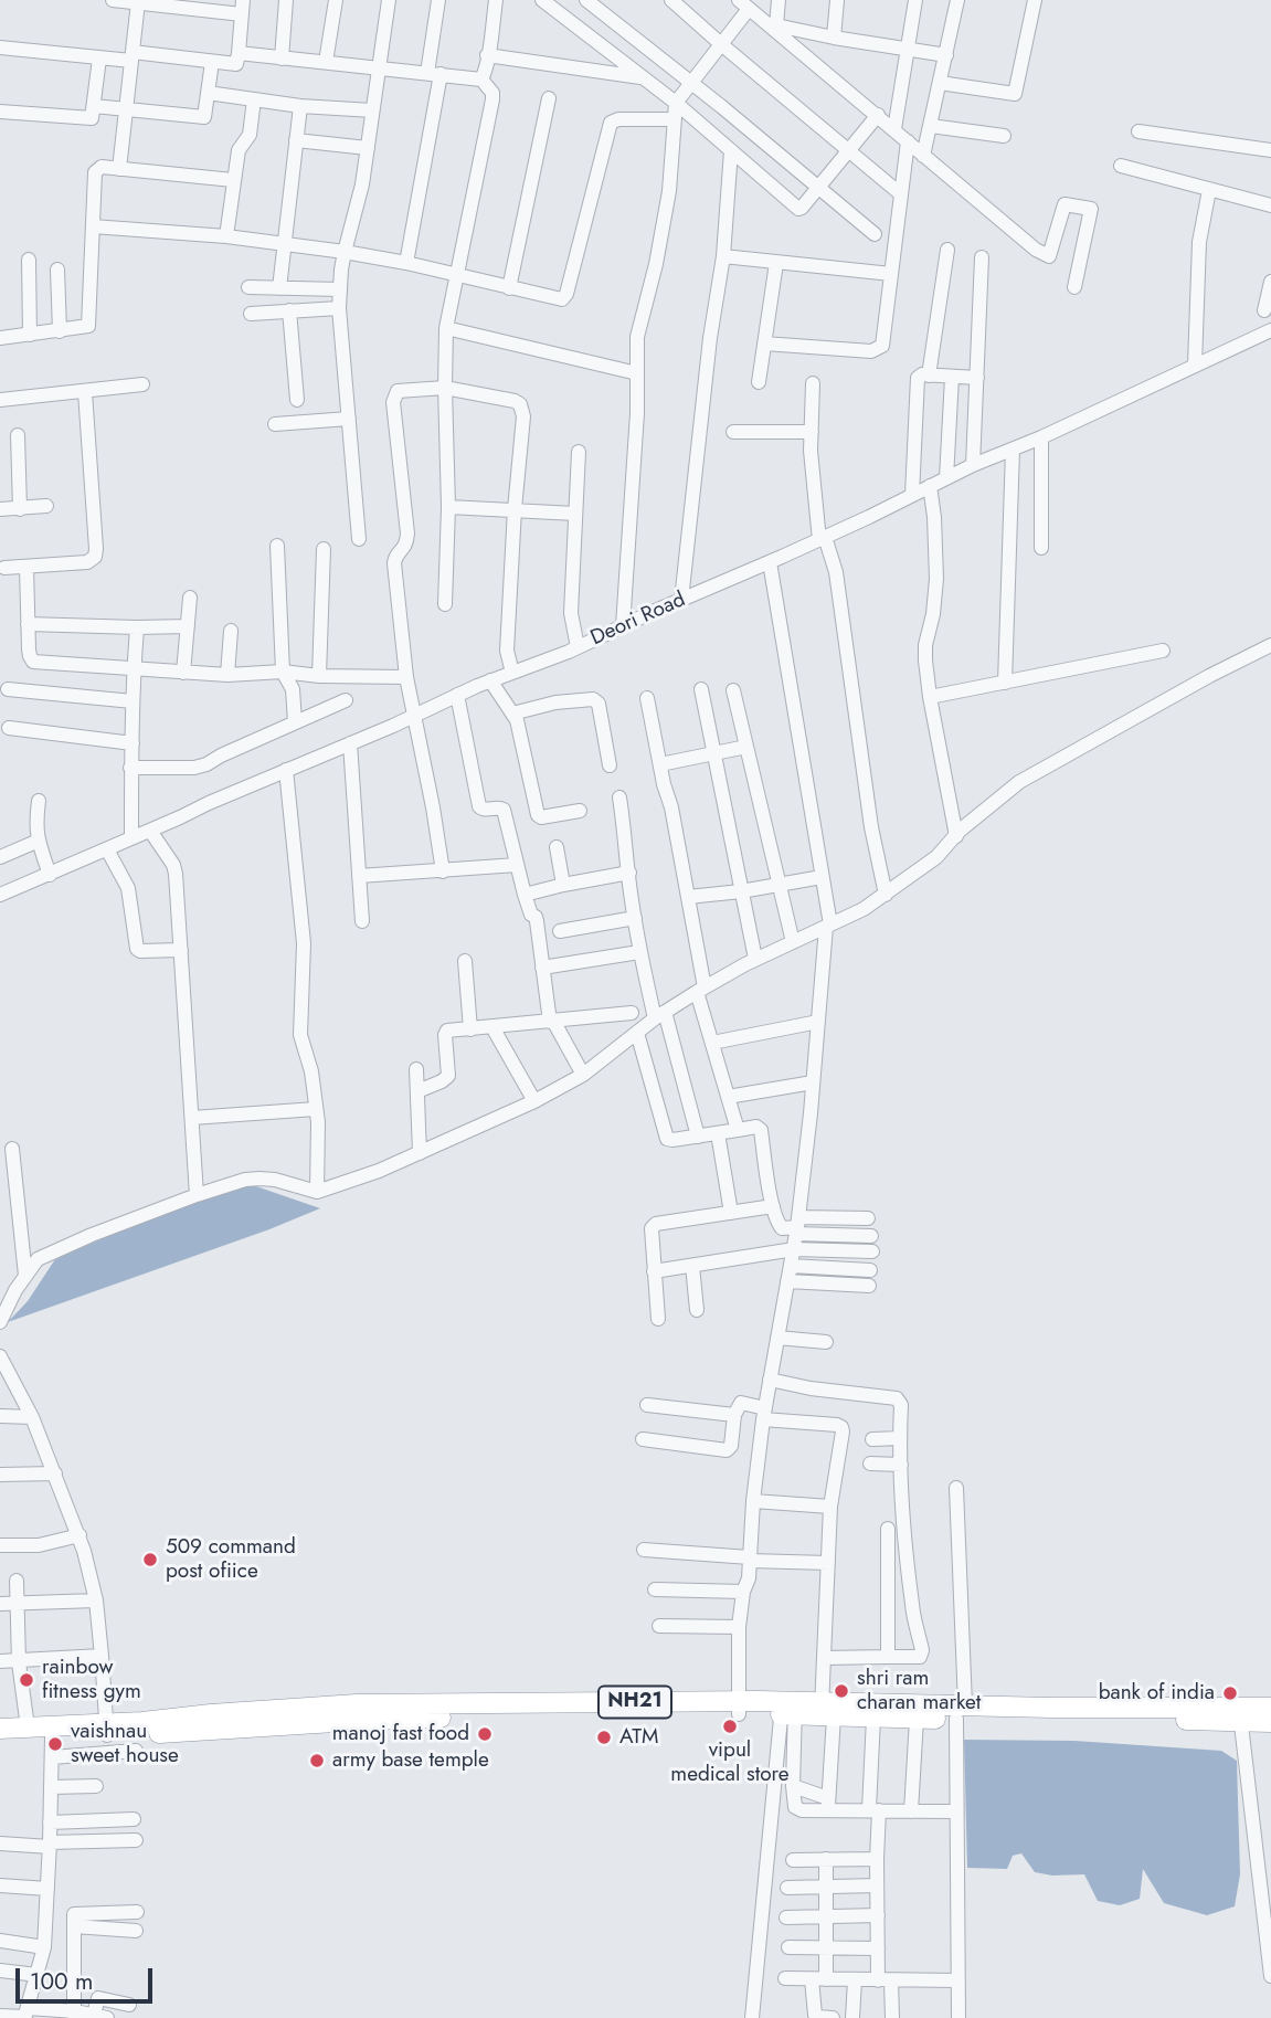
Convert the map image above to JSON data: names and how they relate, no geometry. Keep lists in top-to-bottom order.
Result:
{
  "streets": {
    "highway": ["NH21"],
    "street": ["Deori Road"]
  },
  "places": [
    "509 command post ofiice",
    "rainbow fitness gym",
    "shri ram charan market",
    "bank of india",
    "vipul medical store",
    "manoj fast food",
    "ATM",
    "vaishnau sweet house",
    "army base temple"
  ],
  "scale_bar": "100 m"
}
